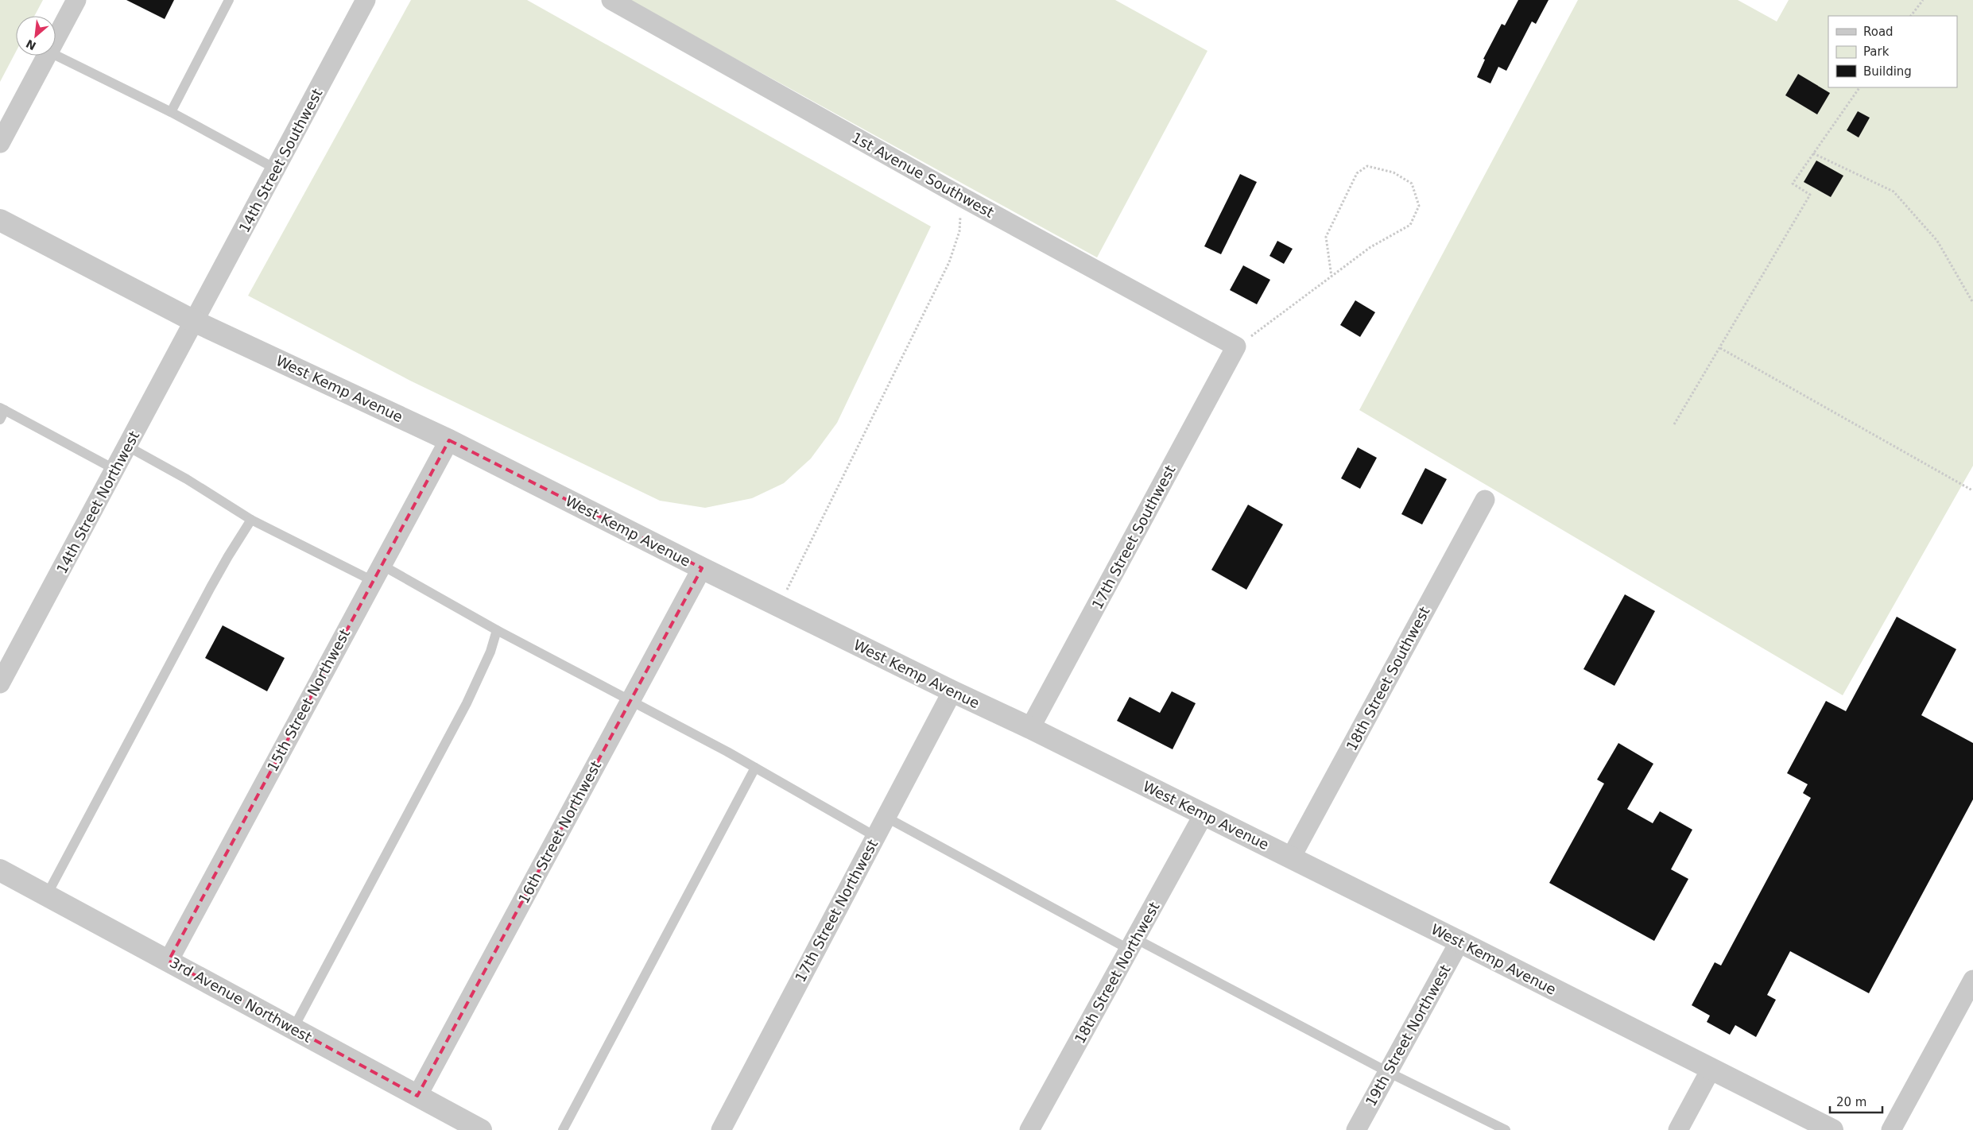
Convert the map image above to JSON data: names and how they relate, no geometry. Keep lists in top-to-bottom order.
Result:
{
  "streets": {
    "street": [
      "14th Street Southwest",
      "1st Avenue Southwest",
      "West Kemp Avenue",
      "14th Street Northwest",
      "17th Street Southwest",
      "18th Street Southwest",
      "15th Street Northwest",
      "16th Street Northwest",
      "17th Street Northwest",
      "18th Street Northwest",
      "3rd Avenue Northwest",
      "19th Street Northwest"
    ]
  },
  "crossings": [
    ["14th Street Southwest", "West Kemp Avenue"],
    ["14th Street Southwest", "14th Street Northwest"],
    ["1st Avenue Southwest", "17th Street Southwest"],
    ["West Kemp Avenue", "14th Street Northwest"],
    ["West Kemp Avenue", "17th Street Southwest"],
    ["West Kemp Avenue", "18th Street Southwest"],
    ["West Kemp Avenue", "15th Street Northwest"],
    ["West Kemp Avenue", "16th Street Northwest"],
    ["West Kemp Avenue", "17th Street Northwest"],
    ["West Kemp Avenue", "18th Street Northwest"],
    ["West Kemp Avenue", "19th Street Northwest"],
    ["15th Street Northwest", "3rd Avenue Northwest"],
    ["16th Street Northwest", "3rd Avenue Northwest"]
  ],
  "legend": ["Road", "Park", "Building"],
  "scale_bar": "20 m",
  "north": "bottom left"
}
